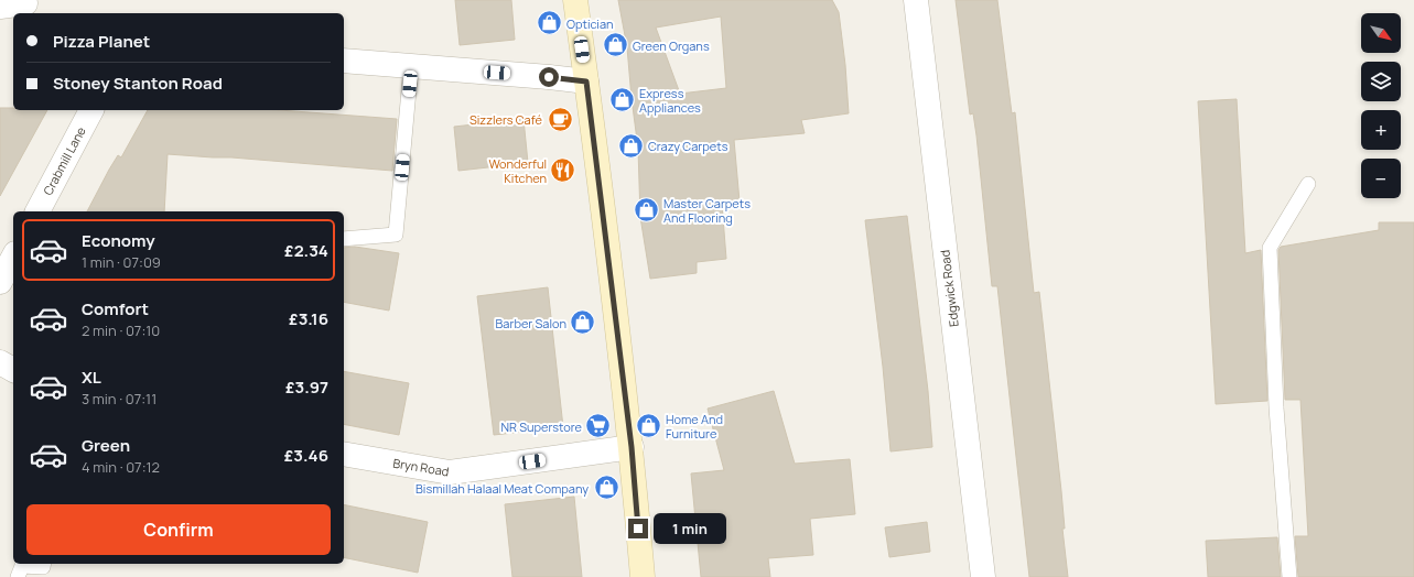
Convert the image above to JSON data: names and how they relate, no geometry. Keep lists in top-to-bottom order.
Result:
{
  "streets": {
    "street": ["Crabmill Lane", "Edgwick Road", "Bryn Road"]
  },
  "places": {
    "shop": [
      "Optician",
      "Green Organs",
      "Express Appliances",
      "Crazy Carpets",
      "Master Carpets And Flooring",
      "Barber Salon",
      "Home And Furniture",
      "Bismillah Halaal Meat Company"
    ],
    "cafe": ["Sizzlers Café"],
    "restaurant": ["Wonderful Kitchen"],
    "supermarket": ["NR Superstore"]
  },
  "north": "bottom right",
  "page": {
    "map_buttons": ["+", "−"],
    "banner": ["Pizza Planet", "Stoney Stanton Road"],
    "list": [
      {
        "name": "Economy",
        "note": "1 min · 07:09",
        "value": "£2.34"
      },
      {
        "name": "Comfort",
        "note": "2 min · 07:10",
        "value": "£3.16"
      },
      {
        "name": "XL",
        "note": "3 min · 07:11",
        "value": "£3.97"
      },
      {
        "name": "Green",
        "note": "4 min · 07:12",
        "value": "£3.46"
      }
    ],
    "buttons": "Confirm",
    "bubble": "1 min"
  }
}
